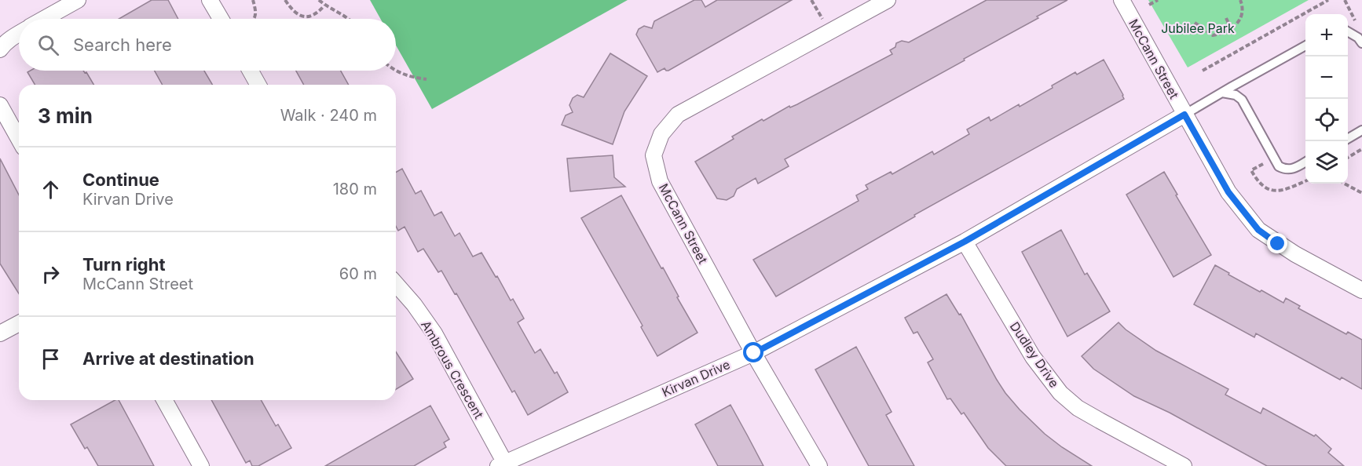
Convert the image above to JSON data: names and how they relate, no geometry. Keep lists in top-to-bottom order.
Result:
{
  "streets": {
    "street": [
      "McCann Street",
      "Dudley Drive",
      "Ambrous Crescent",
      "Kirvan Drive"
    ]
  },
  "crossings": [
    ["McCann Street", "Kirvan Drive"],
    ["Dudley Drive", "Kirvan Drive"],
    ["Ambrous Crescent", "Kirvan Drive"]
  ],
  "parks": ["Jubilee Park"],
  "page": {
    "map_buttons": ["+", "−"],
    "search": "Search here",
    "heading": ["3 min", "Walk · 240 m"],
    "list": [
      ["Continue", "Kirvan Drive", "180 m"],
      ["Turn right", "McCann Street", "60 m"],
      "Arrive at destination"
    ]
  }
}
